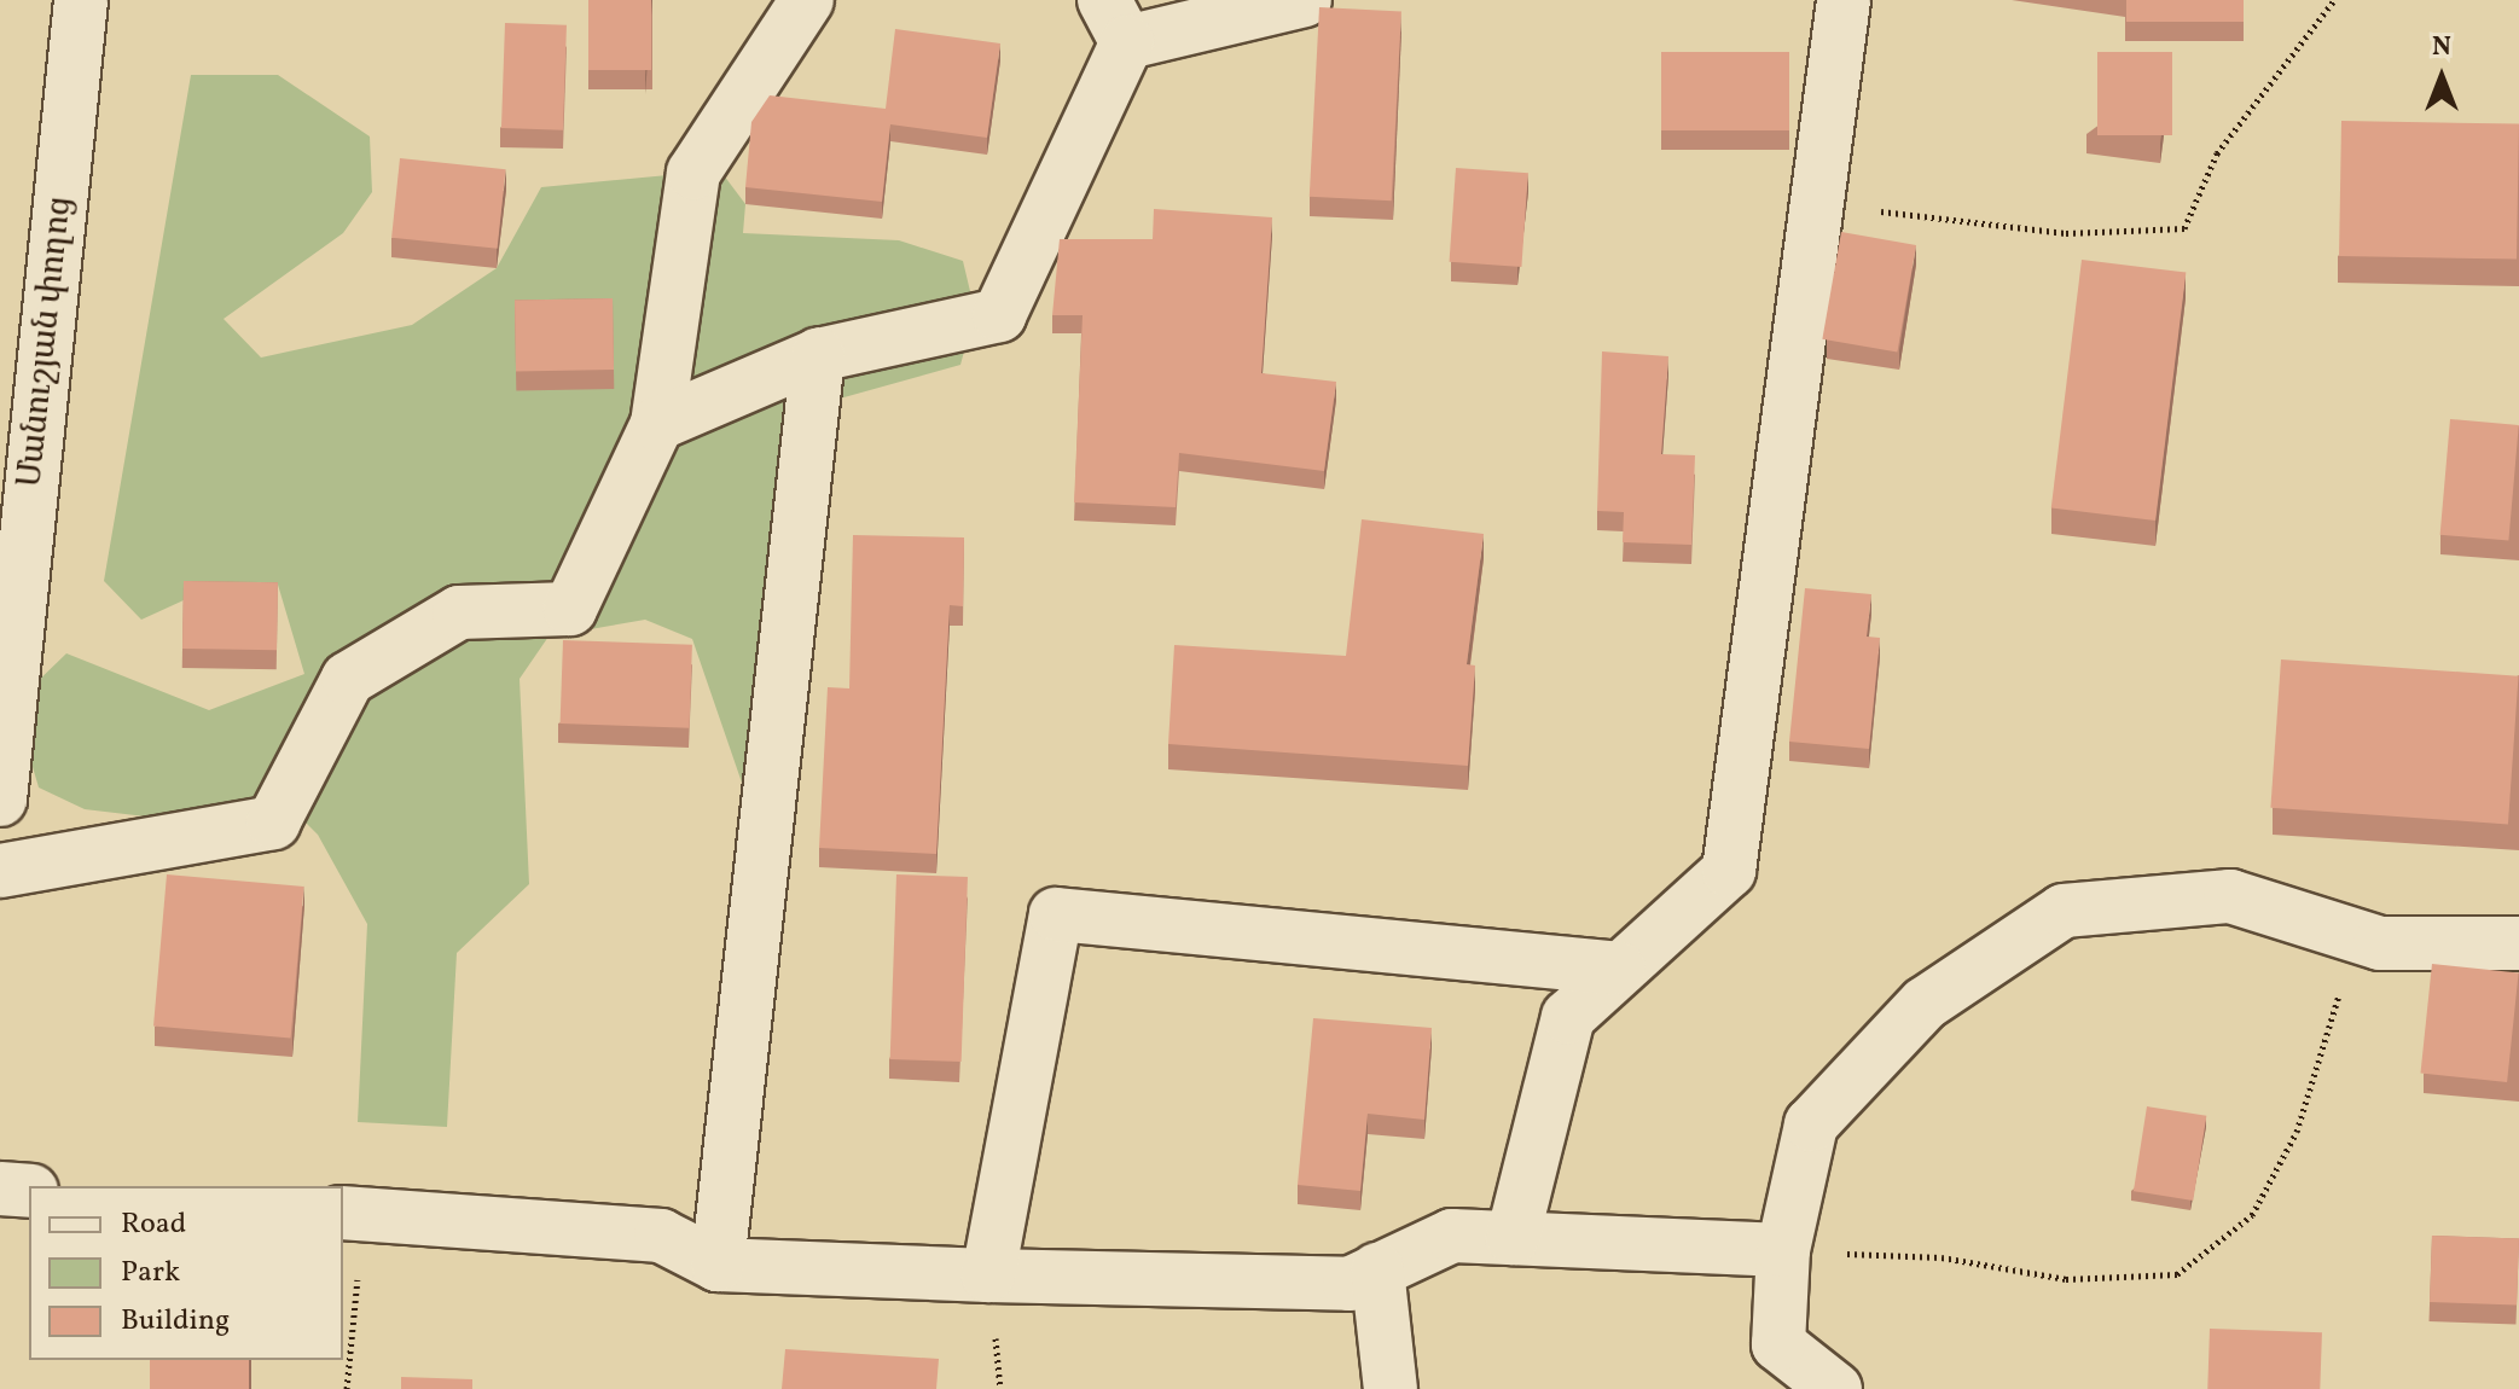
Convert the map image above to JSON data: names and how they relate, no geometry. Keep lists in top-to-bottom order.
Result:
{
  "streets": {
    "street": ["Մանուշյան փողոց"]
  },
  "legend": ["Road", "Park", "Building"],
  "north": "top"
}
